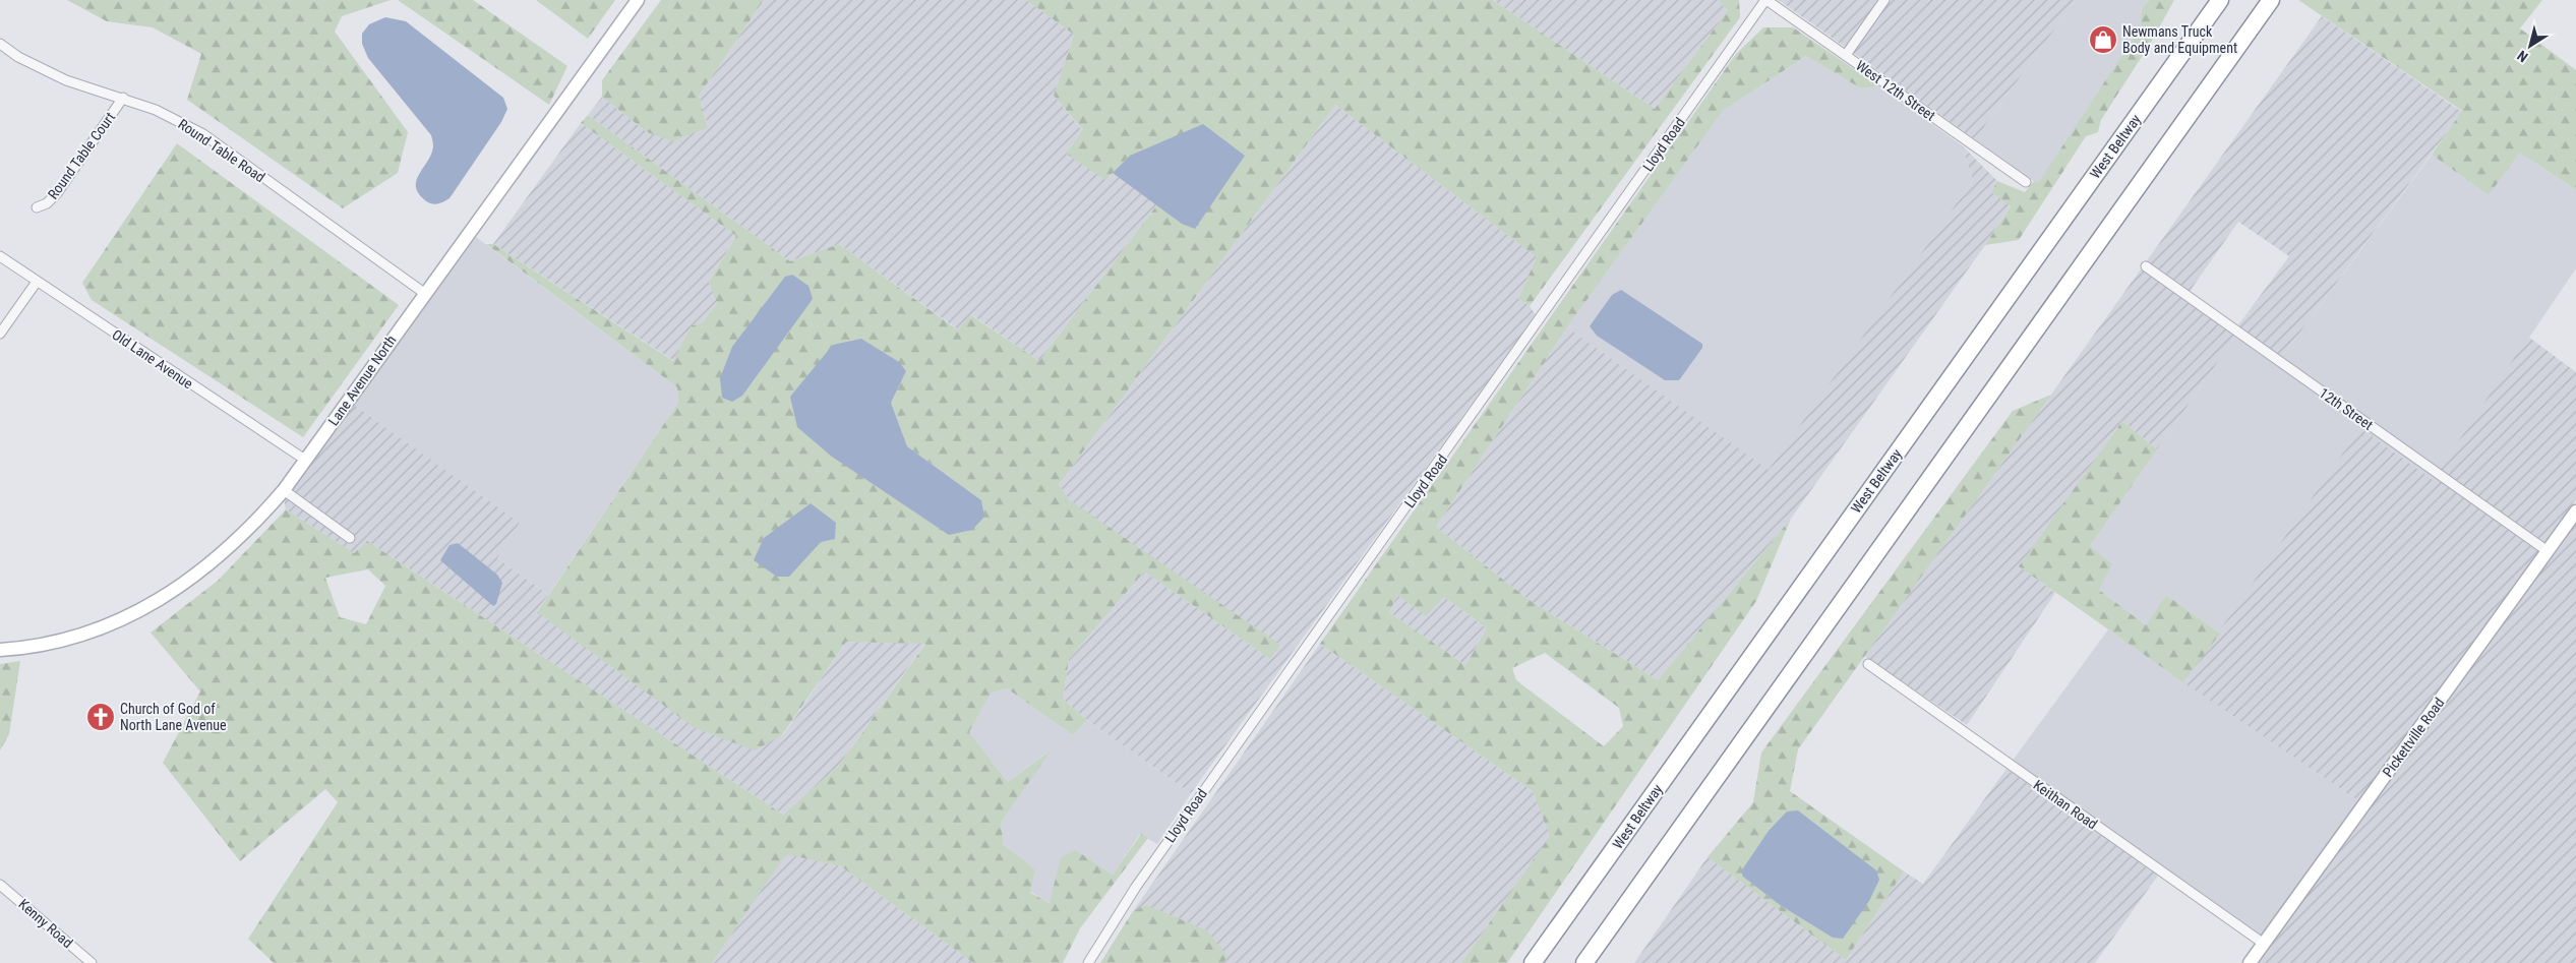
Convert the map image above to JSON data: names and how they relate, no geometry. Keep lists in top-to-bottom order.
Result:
{
  "streets": {
    "highway": ["West Beltway"],
    "main road": ["Lane Avenue North", "Pickettville Road"],
    "street": [
      "West 12th Street",
      "Lloyd Road",
      "Round Table Road",
      "Round Table Court",
      "Old Lane Avenue",
      "12th Street",
      "Keithan Road",
      "Kenny Road"
    ]
  },
  "crossings": [
    ["West 12th Street", "Lloyd Road"],
    ["Round Table Road", "Round Table Court"],
    ["Round Table Road", "Lane Avenue North"],
    ["Old Lane Avenue", "Lane Avenue North"],
    ["12th Street", "Pickettville Road"],
    ["Pickettville Road", "Keithan Road"]
  ],
  "places": {
    "shop": ["Newmans Truck Body and Equipment"],
    "church": ["Church of God of North Lane Avenue"]
  },
  "north": "bottom left"
}
